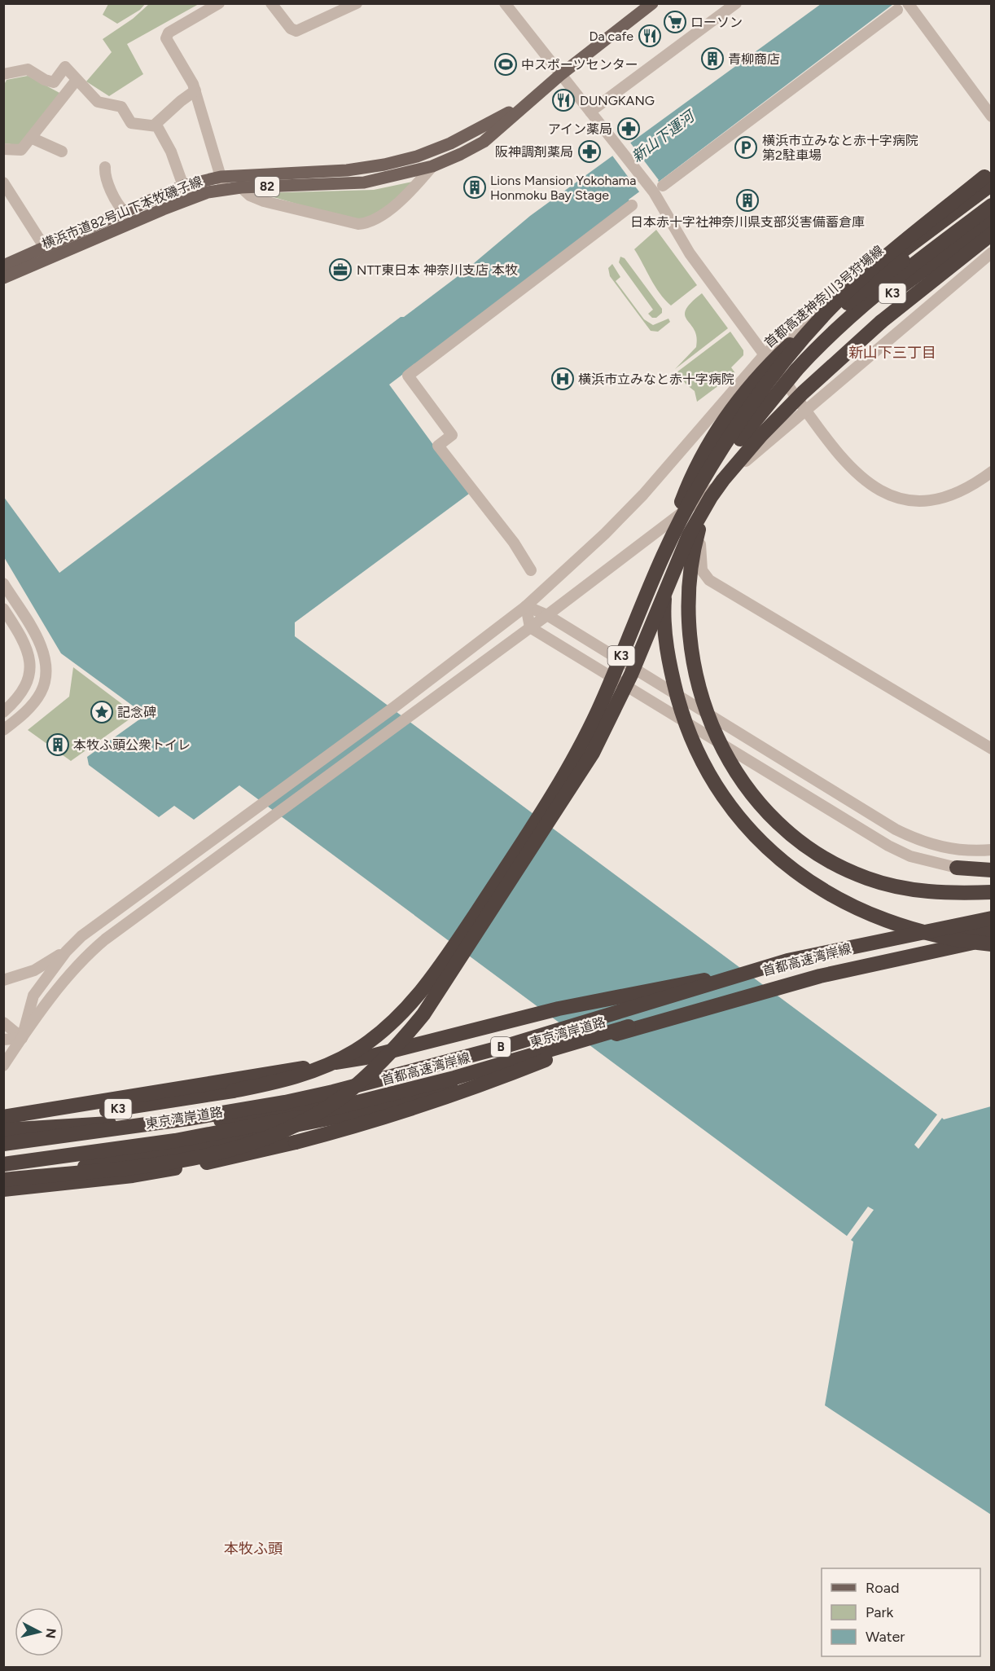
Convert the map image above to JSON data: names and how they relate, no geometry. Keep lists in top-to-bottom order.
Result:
{
  "streets": {
    "highway": [
      "K3",
      "首都高速神奈川3号狩場線",
      "首都高速湾岸線",
      "東京湾岸道路",
      "B"
    ],
    "main road": ["82", "横浜市道82号山下本牧磯子線"]
  },
  "crossings": [
    ["K3", "首都高速神奈川3号狩場線"],
    ["首都高速湾岸線", "東京湾岸道路"],
    ["首都高速湾岸線", "B"]
  ],
  "districts": ["新山下三丁目", "本牧ふ頭"],
  "water": ["新山下運河"],
  "places": {
    "supermarket": ["ローソン"],
    "restaurant": ["Da cafe", "DUNGKANG"],
    "building": [
      "青柳商店",
      "Lions Mansion Yokohama Honmoku Bay Stage",
      "日本赤十字社神奈川県支部災害備蓄倉庫",
      "本牧ふ頭公衆トイレ"
    ],
    "sports": ["中スポーツセンター"],
    "pharmacy": ["アイン薬局", "阪神調剤薬局"],
    "parking": ["横浜市立みなと赤十字病院 第2駐車場"],
    "office": ["NTT東日本 神奈川支店 本牧"],
    "hospital": ["横浜市立みなと赤十字病院"],
    "place": ["記念碑"]
  },
  "legend": ["Road", "Park", "Water"],
  "north": "right"
}
